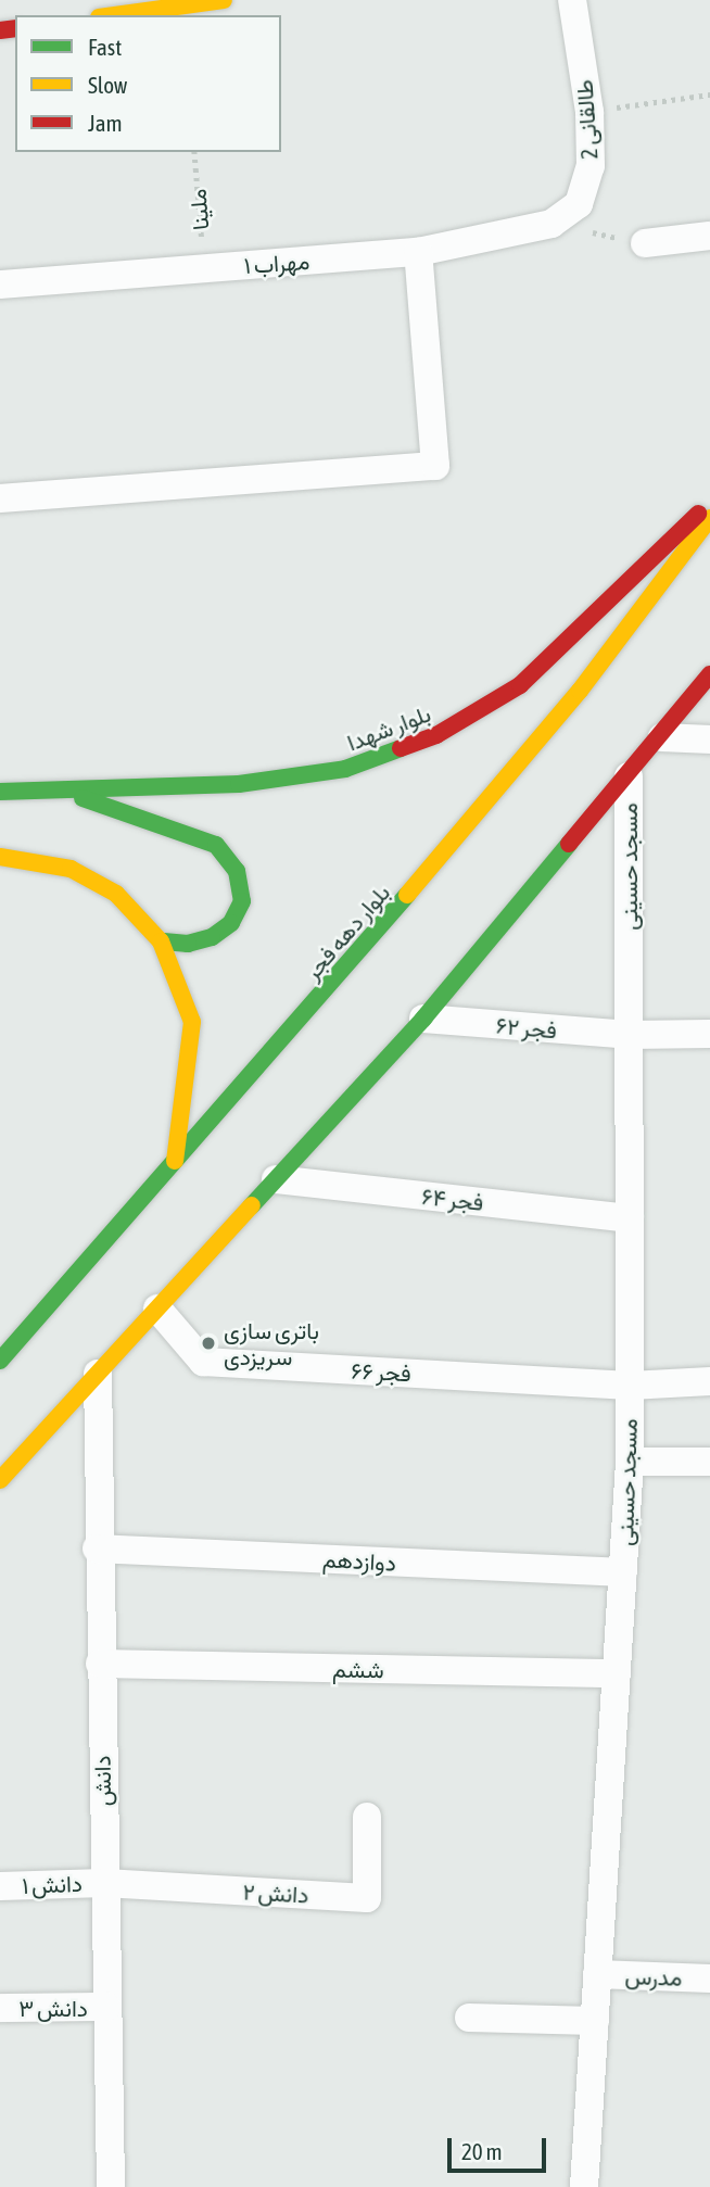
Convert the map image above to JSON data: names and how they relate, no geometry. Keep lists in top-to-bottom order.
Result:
{
  "streets": {
    "main road": ["بلوار شهدا", "بلوار دهه فجر"],
    "street": [
      "طالقانی 2",
      "مهراب ۱",
      "مسجد حسینی",
      "فجر ۶۲",
      "فجر ۶۴",
      "فجر ۶۶",
      "دوازدهم",
      "ششم",
      "دانش",
      "دانش ۱",
      "دانش ۲",
      "مدرس",
      "دانش ۳"
    ],
    "path": ["ملینا"]
  },
  "crossings": [
    ["طالقانی 2", "مهراب ۱"],
    ["ملینا", "مهراب ۱"],
    ["مسجد حسینی", "فجر ۶۲"],
    ["مسجد حسینی", "فجر ۶۴"],
    ["مسجد حسینی", "فجر ۶۶"],
    ["مسجد حسینی", "دوازدهم"],
    ["مسجد حسینی", "ششم"],
    ["مسجد حسینی", "مدرس"],
    ["دوازدهم", "دانش"],
    ["ششم", "دانش"],
    ["دانش", "دانش ۱"],
    ["دانش", "دانش ۲"],
    ["دانش", "دانش ۳"],
    ["دانش ۱", "دانش ۲"]
  ],
  "places": ["باتری سازی سریزدی"],
  "legend": ["Fast", "Slow", "Jam"],
  "scale_bar": "20 m"
}
